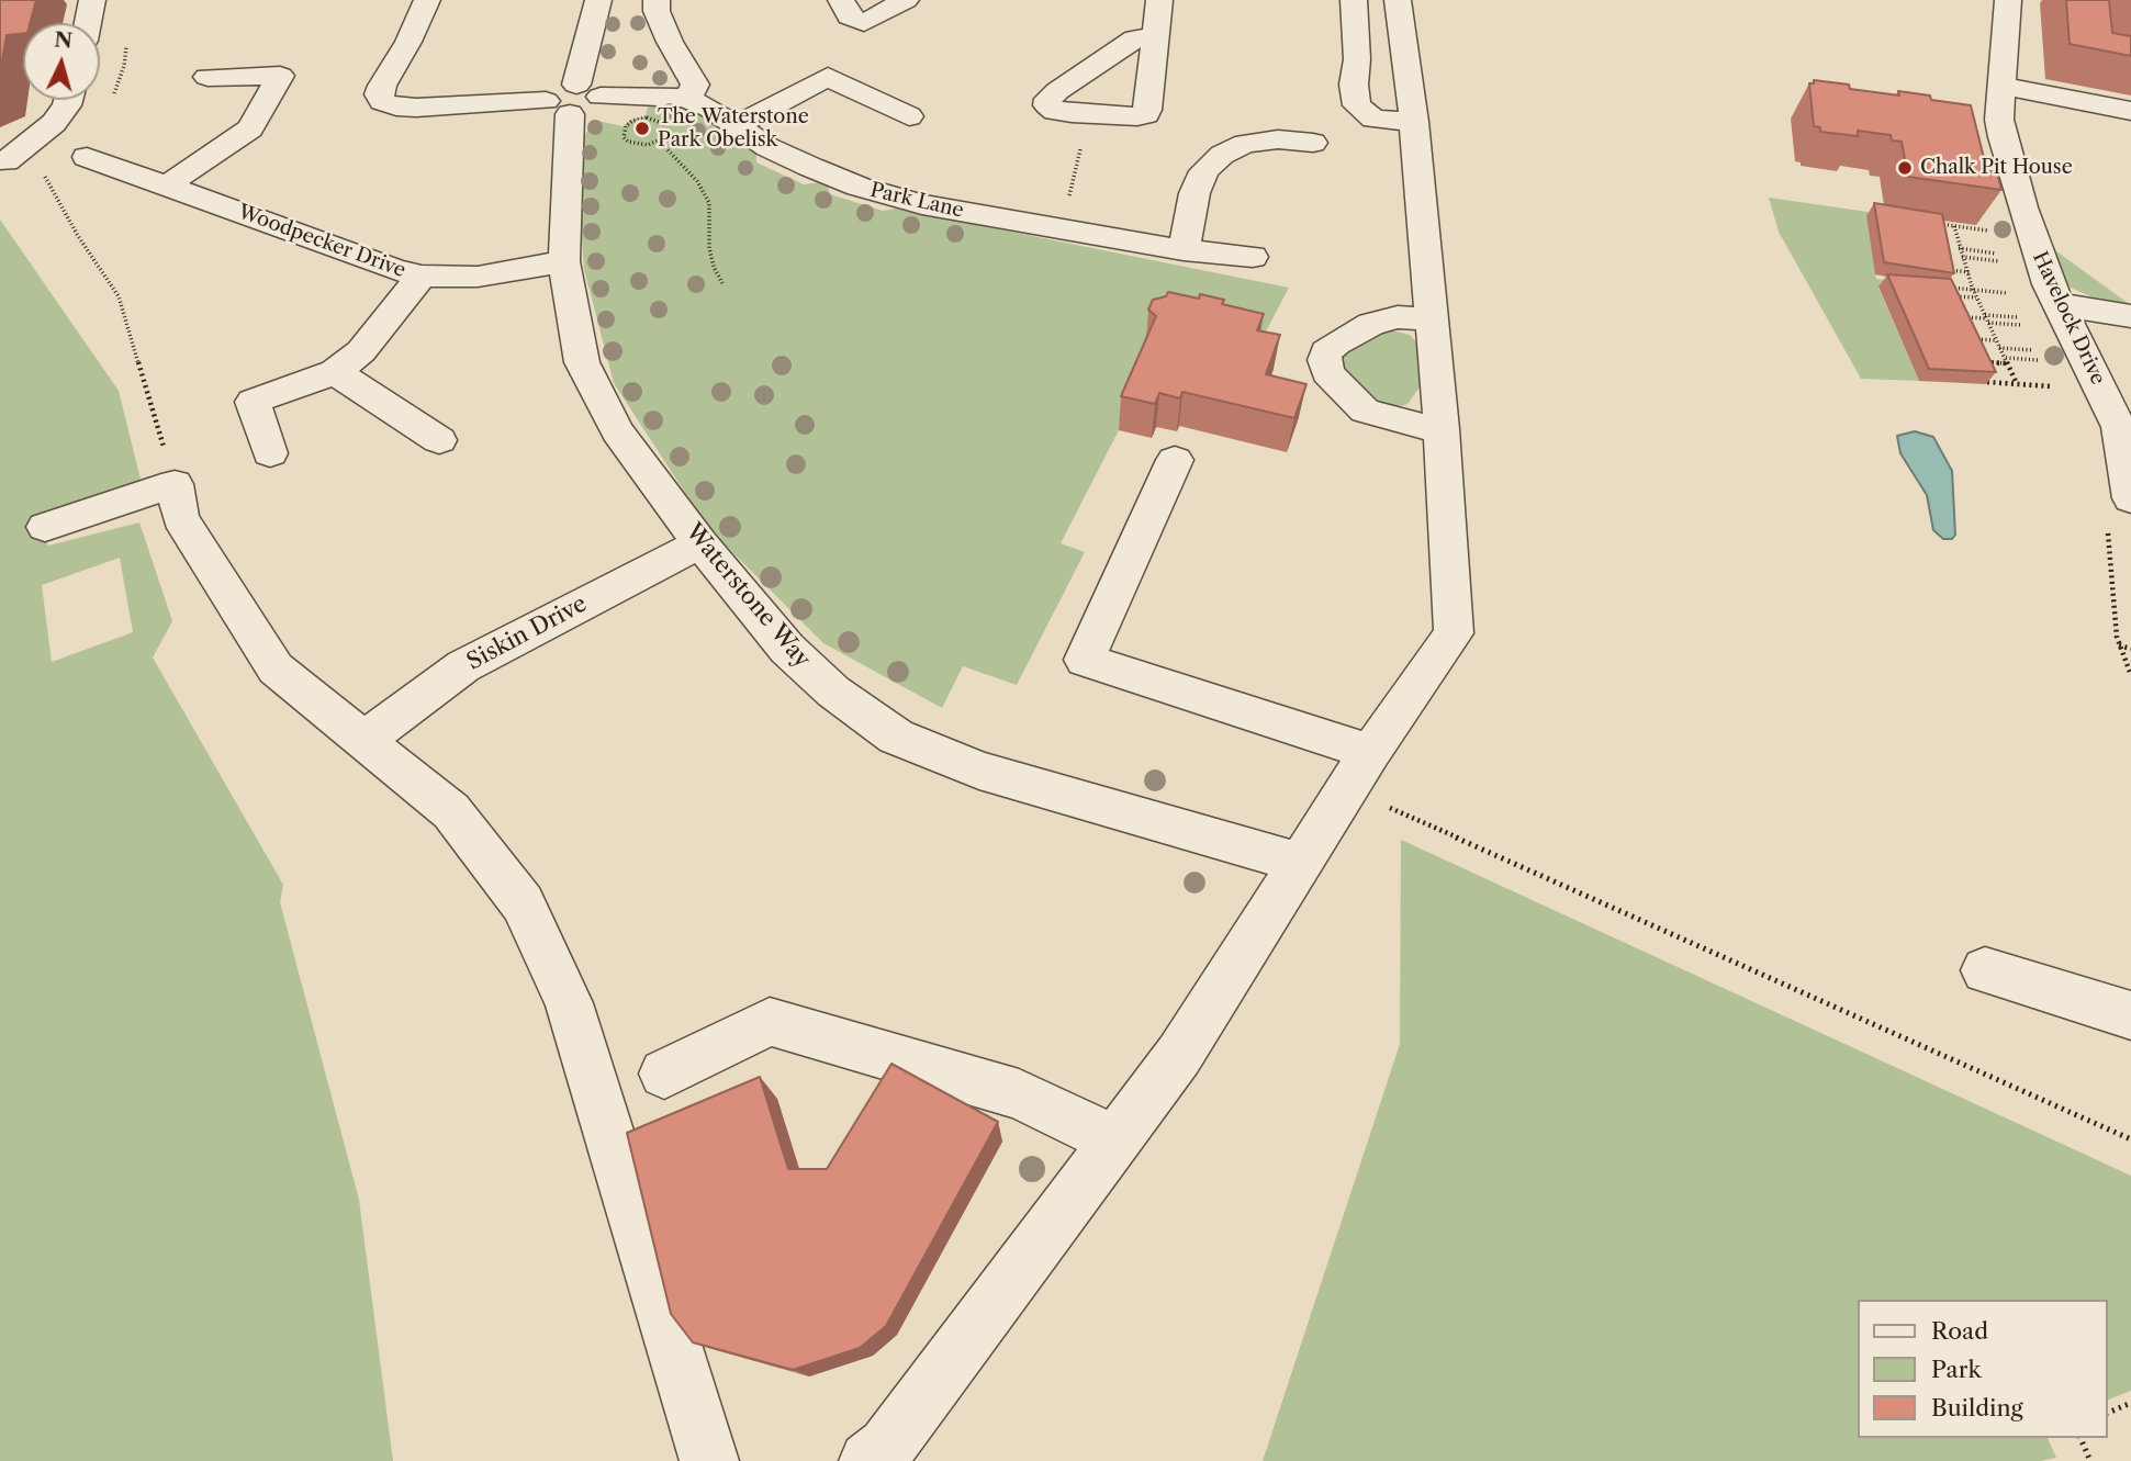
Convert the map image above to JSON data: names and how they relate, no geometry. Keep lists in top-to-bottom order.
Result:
{
  "streets": {
    "street": [
      "Park Lane",
      "Woodpecker Drive",
      "Havelock Drive",
      "Waterstone Way",
      "Siskin Drive"
    ]
  },
  "crossings": [
    ["Park Lane", "Waterstone Way"],
    ["Woodpecker Drive", "Waterstone Way"],
    ["Waterstone Way", "Siskin Drive"]
  ],
  "places": ["The Waterstone Park Obelisk", "Chalk Pit House"],
  "legend": ["Road", "Park", "Building"],
  "north": "top"
}
